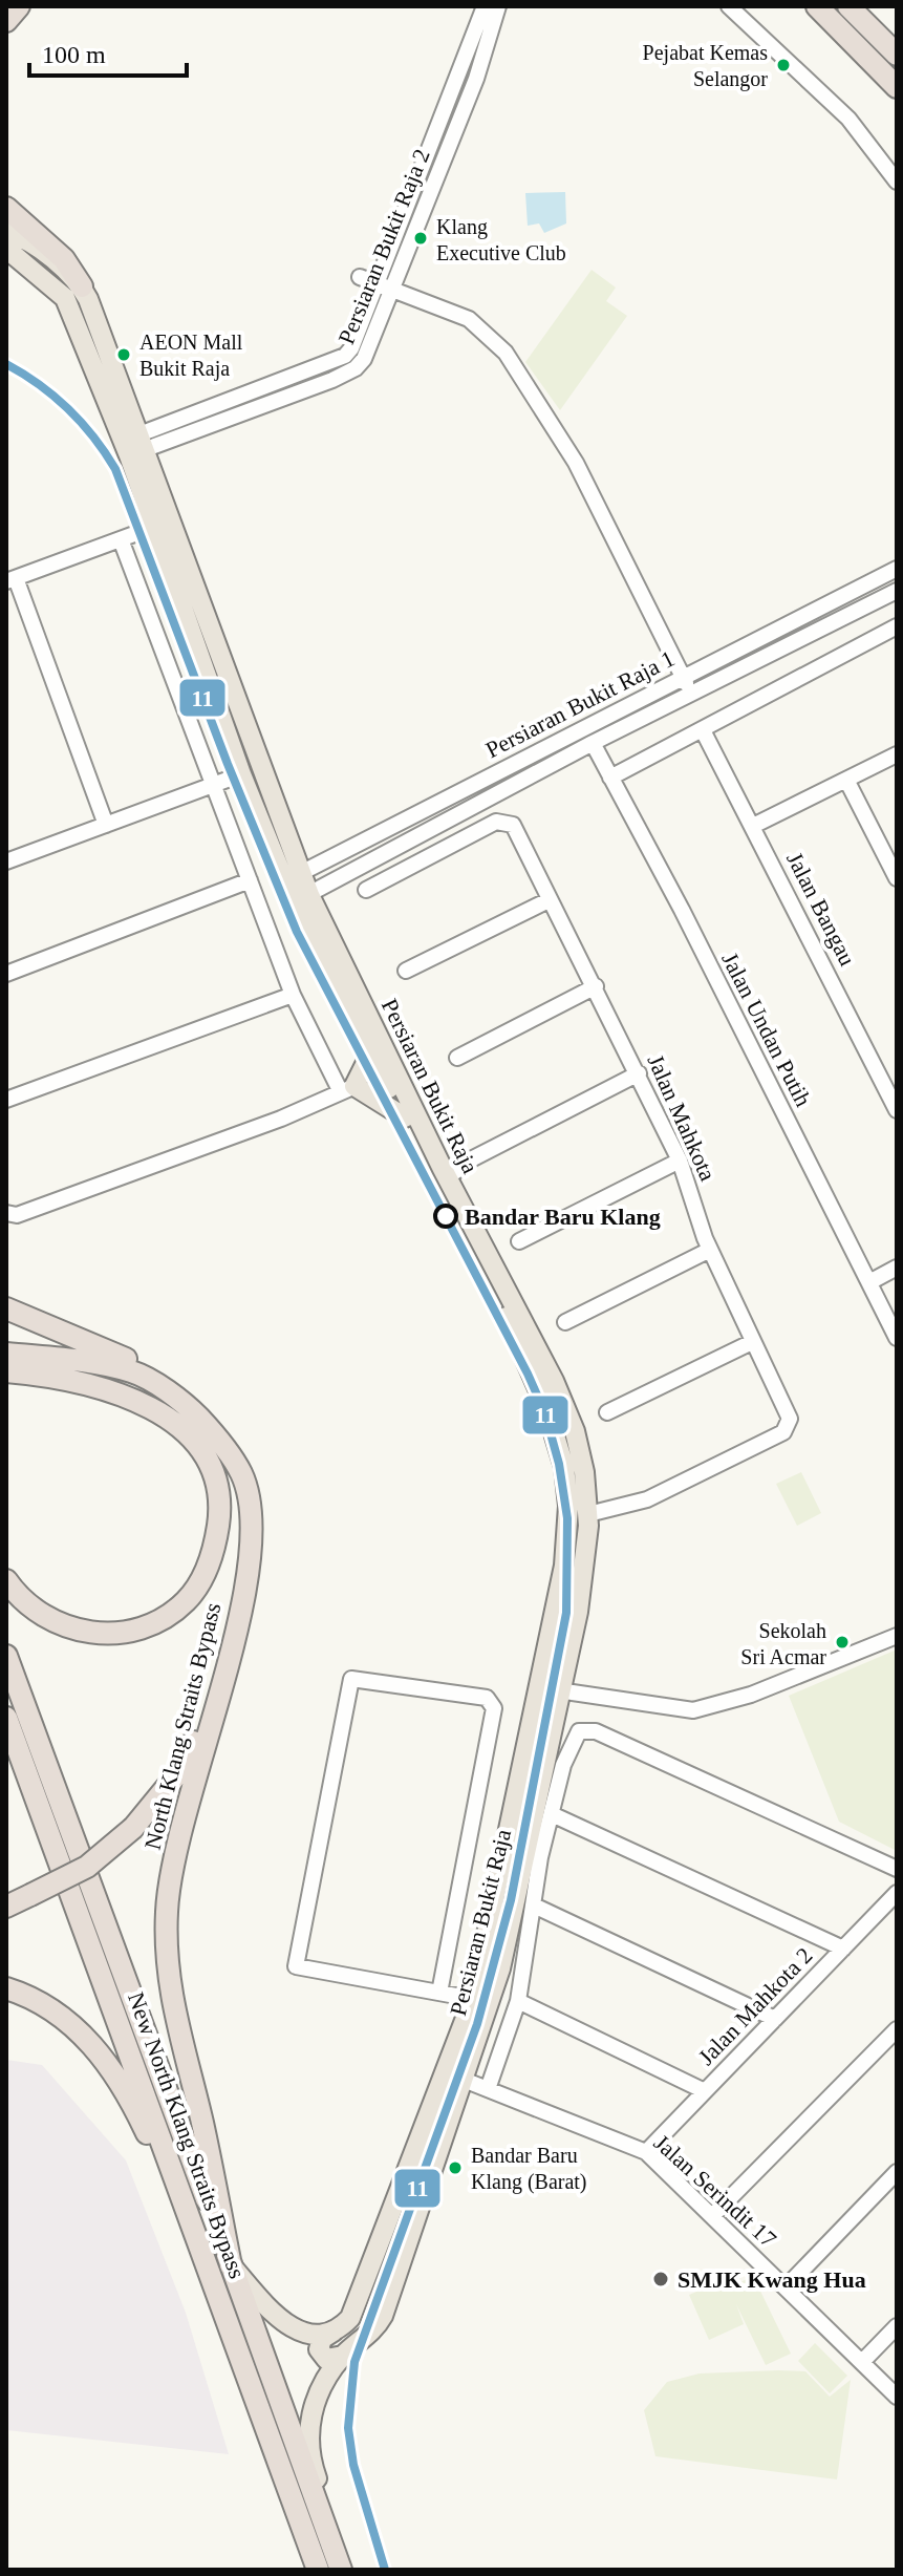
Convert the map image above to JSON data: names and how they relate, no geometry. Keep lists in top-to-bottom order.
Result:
{
  "streets": {
    "highway": ["North Klang Straits Bypass", "New North Klang Straits Bypass"],
    "main road": ["Persiaran Bukit Raja"],
    "street": [
      "Persiaran Bukit Raja 2",
      "Persiaran Bukit Raja 1",
      "Jalan Bangau",
      "Jalan Undan Putih",
      "Jalan Mahkota",
      "Jalan Mahkota 2",
      "Jalan Serindit 17"
    ]
  },
  "crossings": [
    ["Persiaran Bukit Raja 2", "Persiaran Bukit Raja"],
    ["Persiaran Bukit Raja 1", "Jalan Undan Putih"],
    ["Persiaran Bukit Raja 1", "Persiaran Bukit Raja"],
    ["Persiaran Bukit Raja", "Jalan Mahkota"],
    ["Persiaran Bukit Raja", "North Klang Straits Bypass"],
    ["Persiaran Bukit Raja", "Jalan Serindit 17"],
    ["Jalan Mahkota 2", "Jalan Serindit 17"]
  ],
  "places": [
    "Pejabat Kemas Selangor",
    "Klang Executive Club",
    "AEON Mall Bukit Raja",
    "Bandar Baru Klang",
    "Sekolah Sri Acmar",
    "Bandar Baru Klang (Barat)",
    "SMJK Kwang Hua"
  ],
  "lines": ["transit line 11"],
  "scale_bar": "100 m"
}
